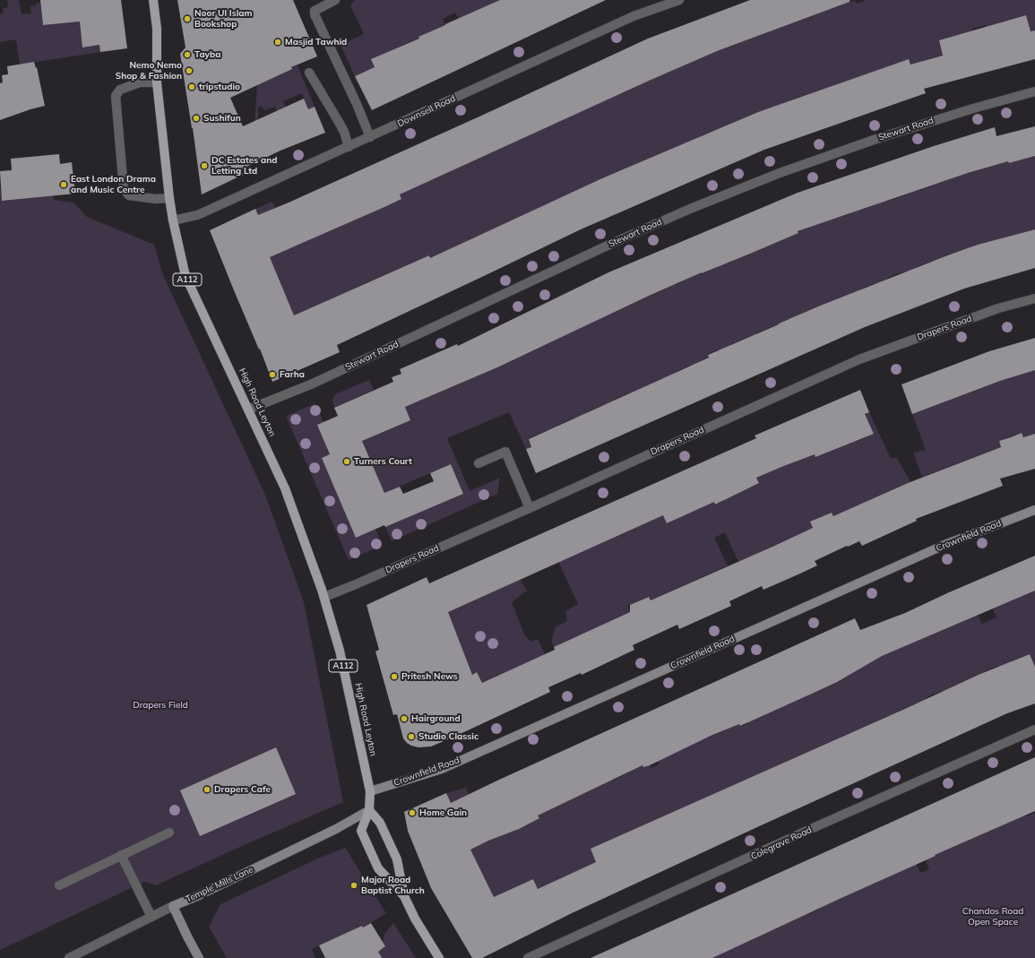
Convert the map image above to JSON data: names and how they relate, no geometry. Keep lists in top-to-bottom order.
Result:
{
  "streets": {
    "main road": ["A112", "High Road Leyton"],
    "street": [
      "Downsell Road",
      "Stewart Road",
      "Drapers Road",
      "Crownfield Road",
      "Colegrave Road",
      "Temple Mills Lane"
    ]
  },
  "crossings": [
    ["Downsell Road", "High Road Leyton"],
    ["Stewart Road", "High Road Leyton"],
    ["A112", "High Road Leyton"],
    ["A112", "Temple Mills Lane"],
    ["Drapers Road", "High Road Leyton"],
    ["High Road Leyton", "Crownfield Road"],
    ["High Road Leyton", "Temple Mills Lane"]
  ],
  "parks": ["Drapers Field", "Chandos Road Open Space"],
  "places": [
    "Noor Ul Islam Bookshop",
    "Masjid Tawhid",
    "Tayba",
    "Nemo Nemo Shop & Fashion",
    "tripstudio",
    "Sushifun",
    "DC Estates and Letting Ltd",
    "East London Drama and Music Centre",
    "Farha",
    "Turners Court",
    "Pritesh News",
    "Hairground",
    "Studio Classic",
    "Drapers Cafe",
    "Home Gain",
    "Major Road Baptist Church"
  ]
}
